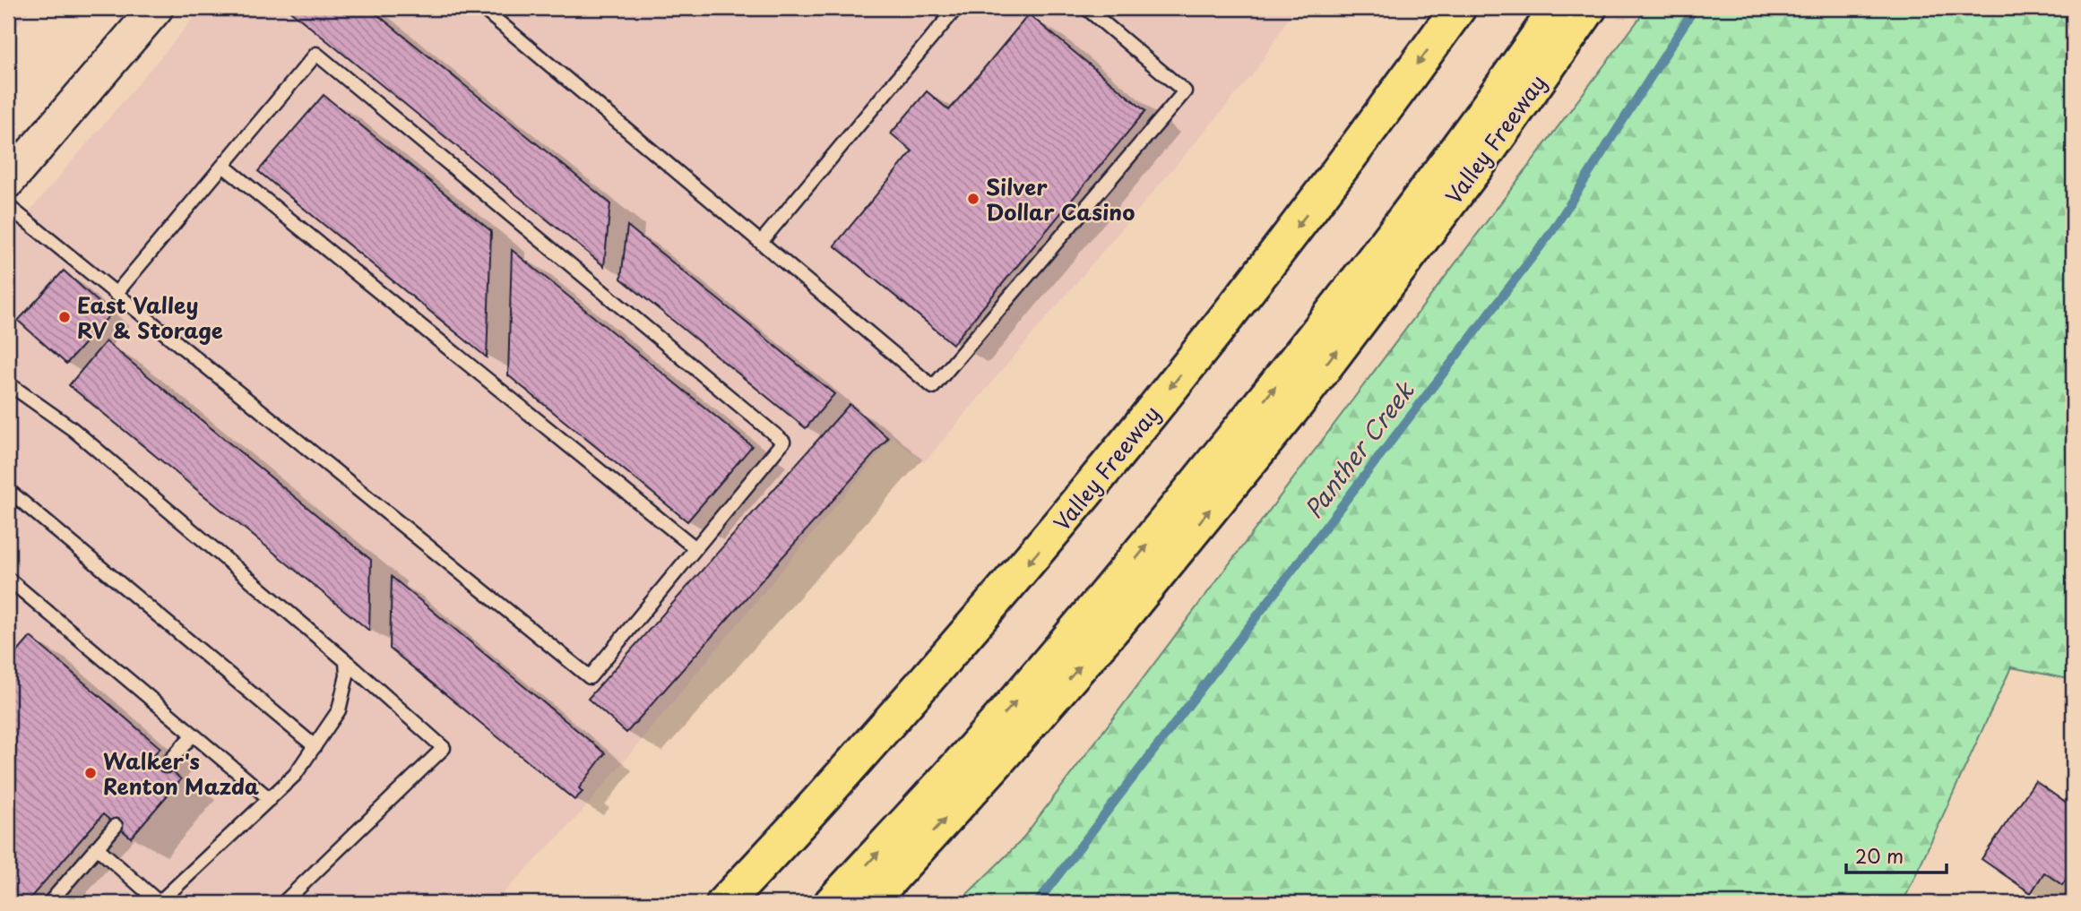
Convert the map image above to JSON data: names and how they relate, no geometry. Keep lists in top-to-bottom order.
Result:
{
  "streets": {
    "highway": ["Valley Freeway"]
  },
  "water": ["Panther Creek"],
  "places": ["Silver Dollar Casino", "East Valley RV & Storage", "Walker's Renton Mazda"],
  "scale_bar": "20 m"
}
